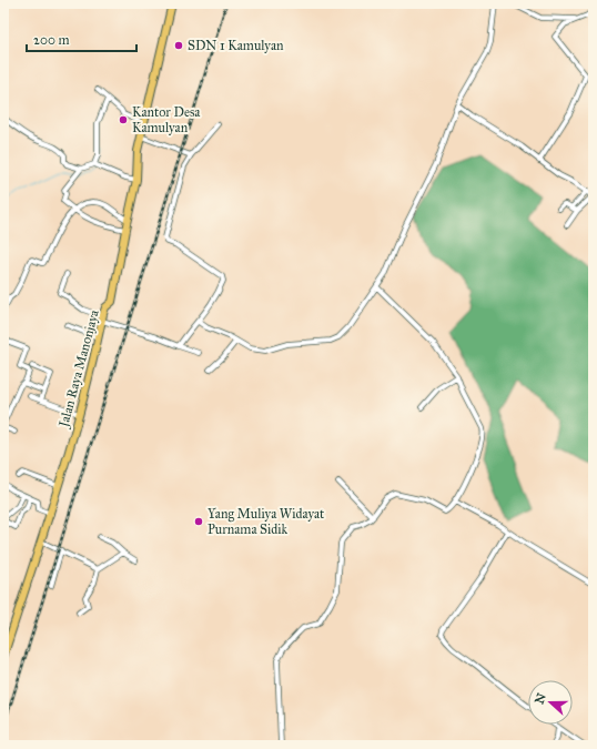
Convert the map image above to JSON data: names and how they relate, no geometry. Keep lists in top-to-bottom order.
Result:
{
  "streets": {
    "main road": ["Jalan Raya Manonjaya"]
  },
  "places": ["SDN 1 Kamulyan", "Kantor Desa Kamulyan", "Yang Muliya Widayat Purnama Sidik"],
  "scale_bar": "200 m",
  "north": "left"
}
